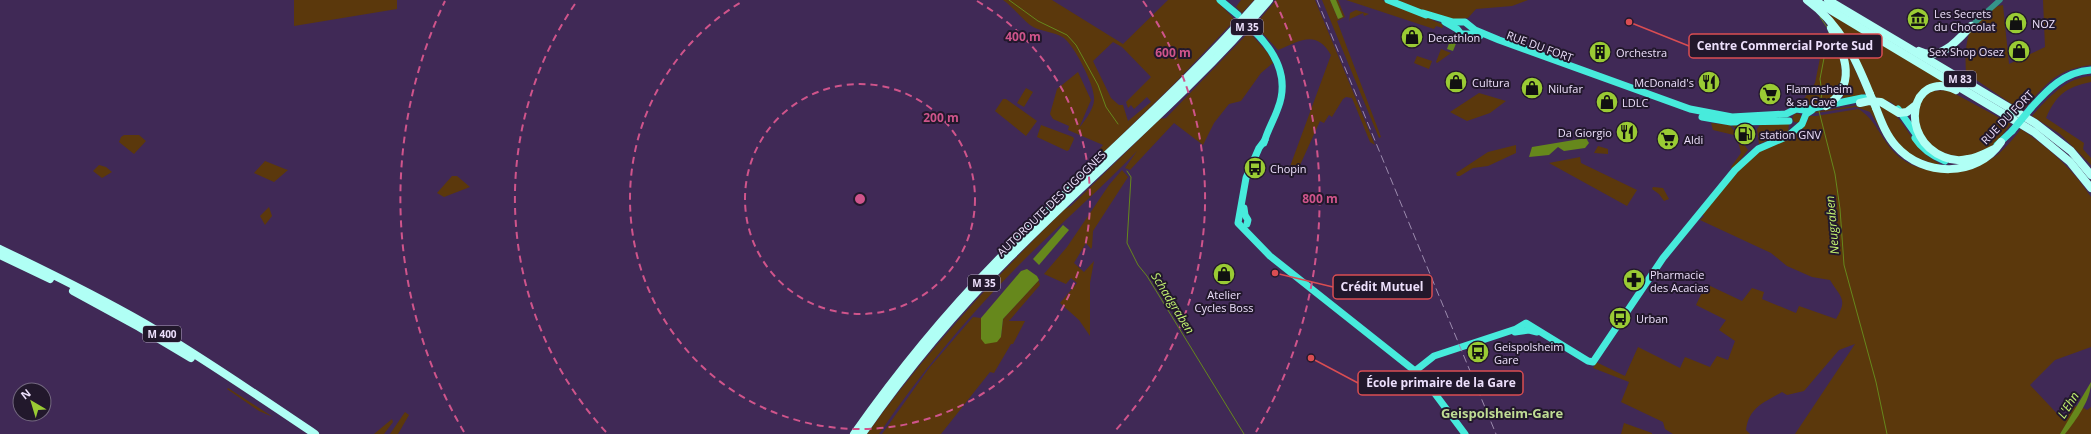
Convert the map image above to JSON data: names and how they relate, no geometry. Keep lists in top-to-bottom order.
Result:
{
  "streets": {
    "highway": [
      "M 35",
      "M 83",
      "AUTOROUTE DES CIGOGNES",
      "M 400"
    ],
    "main road": ["RUE DU FORT"]
  },
  "districts": ["Geispolsheim-Gare"],
  "water": ["Neugraben", "Schadgraben", "L'Ehn"],
  "places": {
    "museum": ["Les Secrets du Chocolat"],
    "other": ["Centre Commercial Porte Sud", "Crédit Mutuel", "École primaire de la Gare"],
    "shop": [
      "NOZ",
      "Decathlon",
      "Sex Shop Osez",
      "Cultura",
      "Nilufar",
      "LDLC",
      "Atelier Cycles Boss"
    ],
    "building": ["Orchestra"],
    "restaurant": ["McDonald's", "Da Giorgio"],
    "supermarket": ["Flammsheim & sa Cave", "Aldi"],
    "fuel station": ["station GNV"],
    "bus stop": ["Chopin", "Urban", "Geispolsheim Gare"],
    "pharmacy": ["Pharmacie des Acacias"]
  },
  "north": "top left",
  "rings": [
    "400 m",
    "600 m",
    "200 m",
    "800 m"
  ]
}
